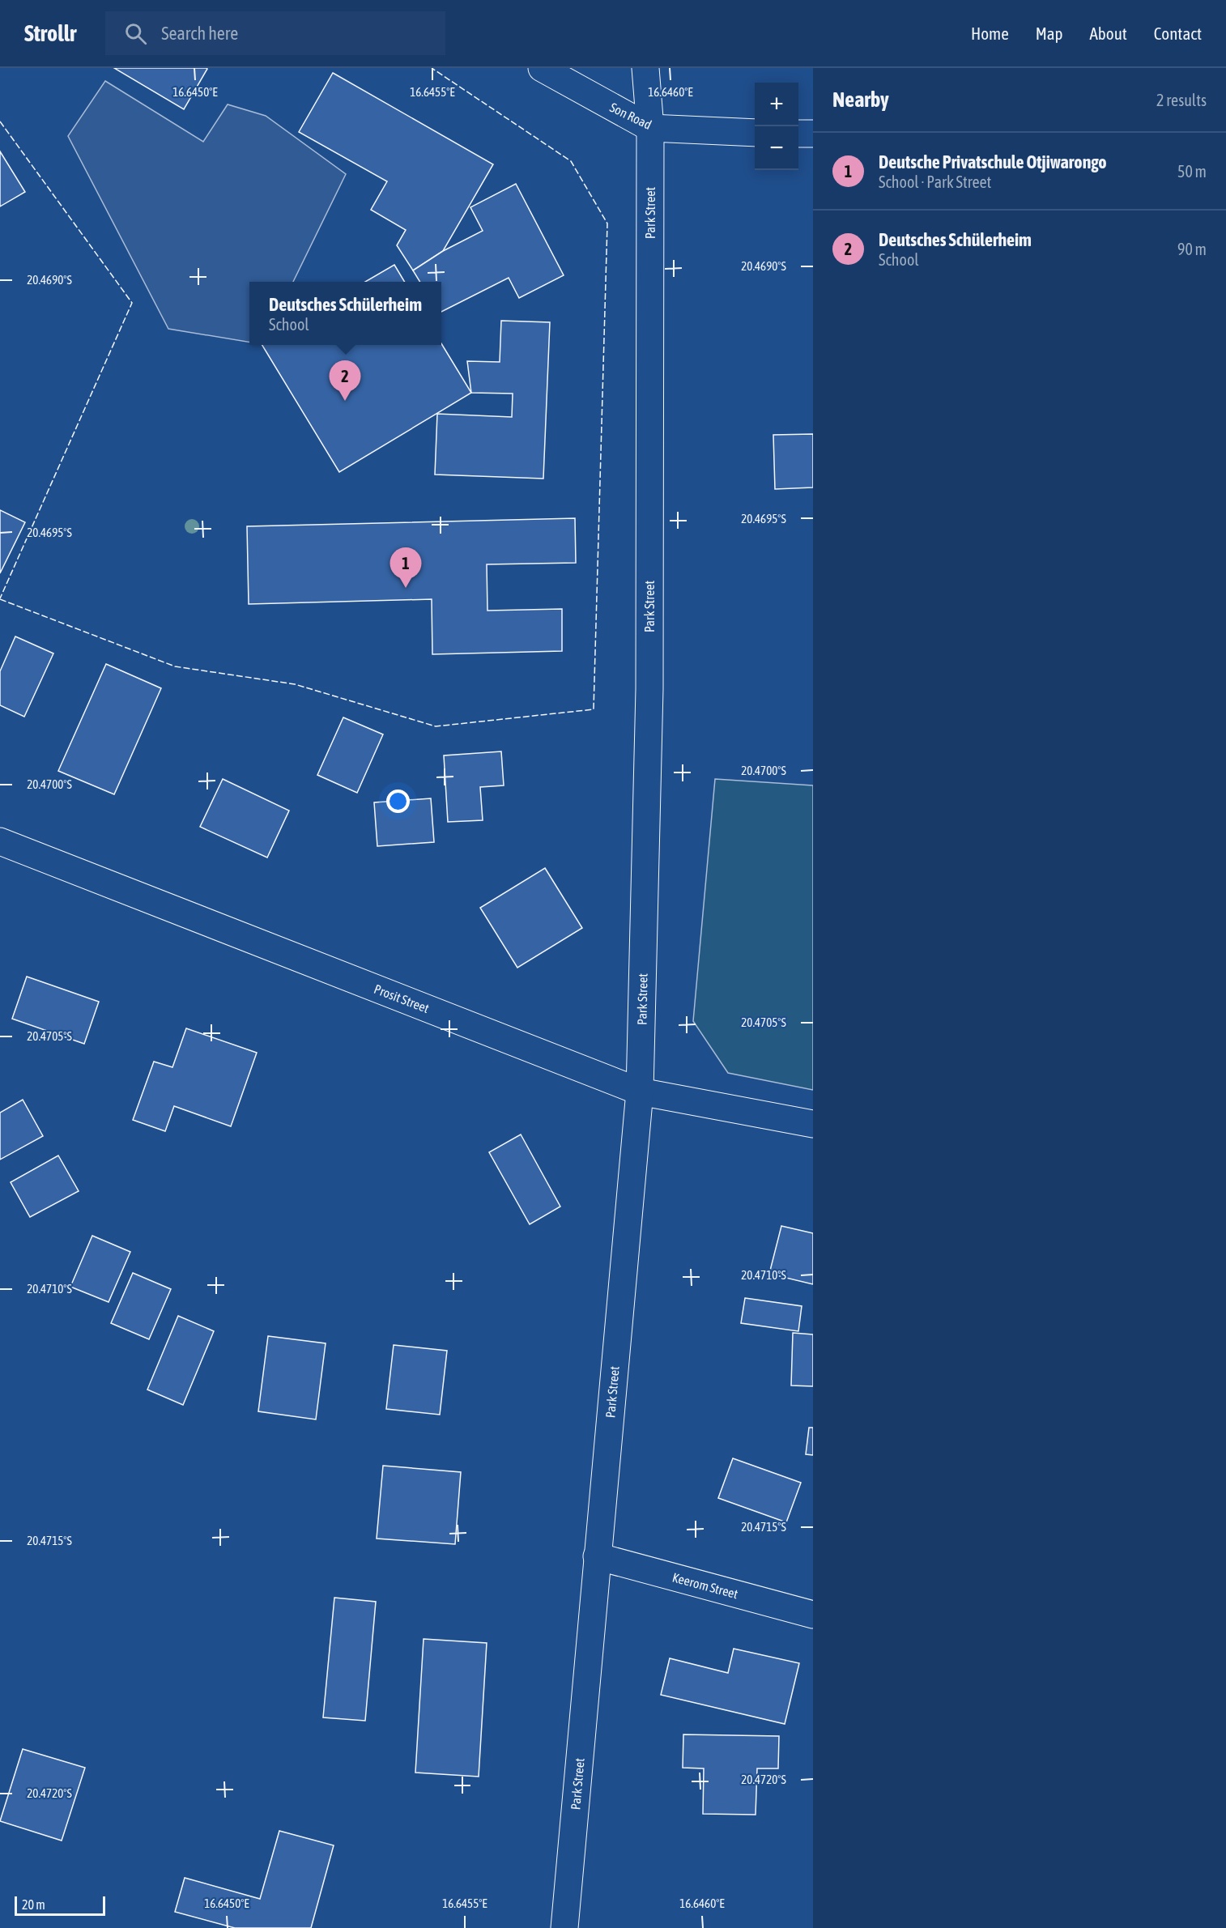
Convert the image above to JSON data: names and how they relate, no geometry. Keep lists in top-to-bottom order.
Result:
{
  "streets": {
    "street": [
      "Son Road",
      "Park Street",
      "Prosit Street",
      "Keerom Street"
    ]
  },
  "crossings": [
    ["Son Road", "Park Street"],
    ["Park Street", "Prosit Street"],
    ["Park Street", "Keerom Street"]
  ],
  "scale_bar": "20 m",
  "page": {
    "header": "Strollr",
    "search": "Search here",
    "nav": [
      "Home",
      "Map",
      "About",
      "Contact"
    ],
    "heading": ["Nearby", "2 results"],
    "map_buttons": ["+", "−"],
    "list": [
      {
        "mark": "1",
        "name": "Deutsche Privatschule Otjiwarongo",
        "note": "School · Park Street",
        "value": "50 m"
      },
      {
        "mark": "2",
        "name": "Deutsches Schülerheim",
        "note": "School",
        "value": "90 m"
      }
    ],
    "popup": ["Deutsches Schülerheim", "School"],
    "pins": ["2", "1"],
    "scale": "20 m"
  },
  "coordinates": [
    "16.6450°E",
    "16.6455°E",
    "16.6460°E",
    "20.4690°S",
    "20.4695°S",
    "20.4700°S",
    "20.4705°S",
    "20.4710°S",
    "20.4715°S",
    "20.4720°S"
  ]
}
